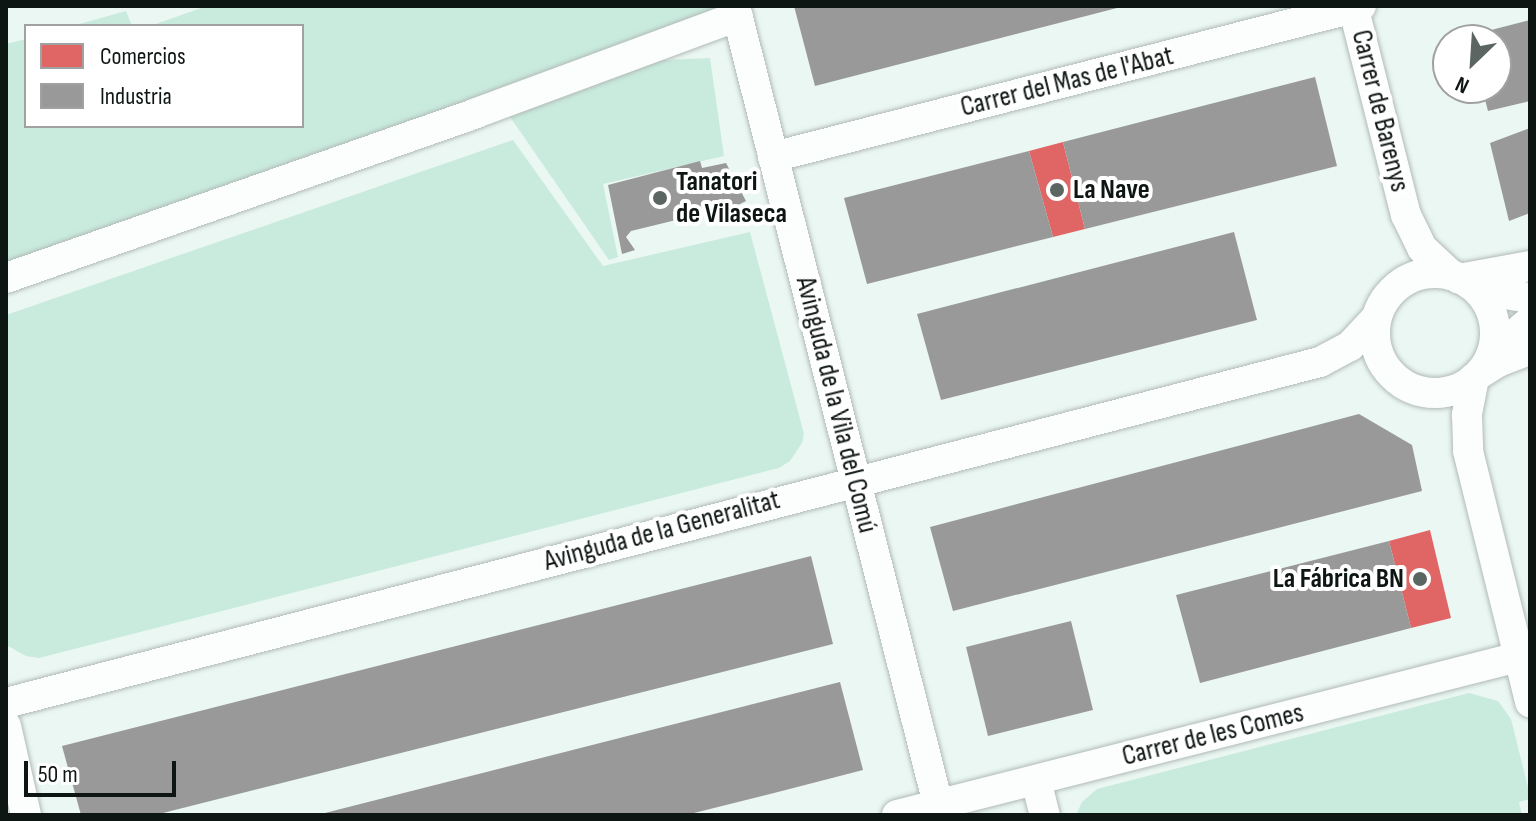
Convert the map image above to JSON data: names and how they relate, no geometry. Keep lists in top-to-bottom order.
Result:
{
  "streets": {
    "street": [
      "Carrer del Mas de l'Abat",
      "Carrer de Barenys",
      "Avinguda de la Vila del Comú",
      "Avinguda de la Generalitat",
      "Carrer de les Comes"
    ]
  },
  "crossings": [
    ["Carrer del Mas de l'Abat", "Carrer de Barenys"],
    ["Carrer del Mas de l'Abat", "Avinguda de la Vila del Comú"],
    ["Carrer de Barenys", "Avinguda de la Generalitat"],
    ["Avinguda de la Vila del Comú", "Avinguda de la Generalitat"],
    ["Avinguda de la Vila del Comú", "Carrer de les Comes"]
  ],
  "places": ["La Nave", "Tanatori de Vilaseca", "La Fábrica BN"],
  "legend": ["Comercios", "Industria"],
  "scale_bar": "50 m",
  "north": "bottom left"
}
